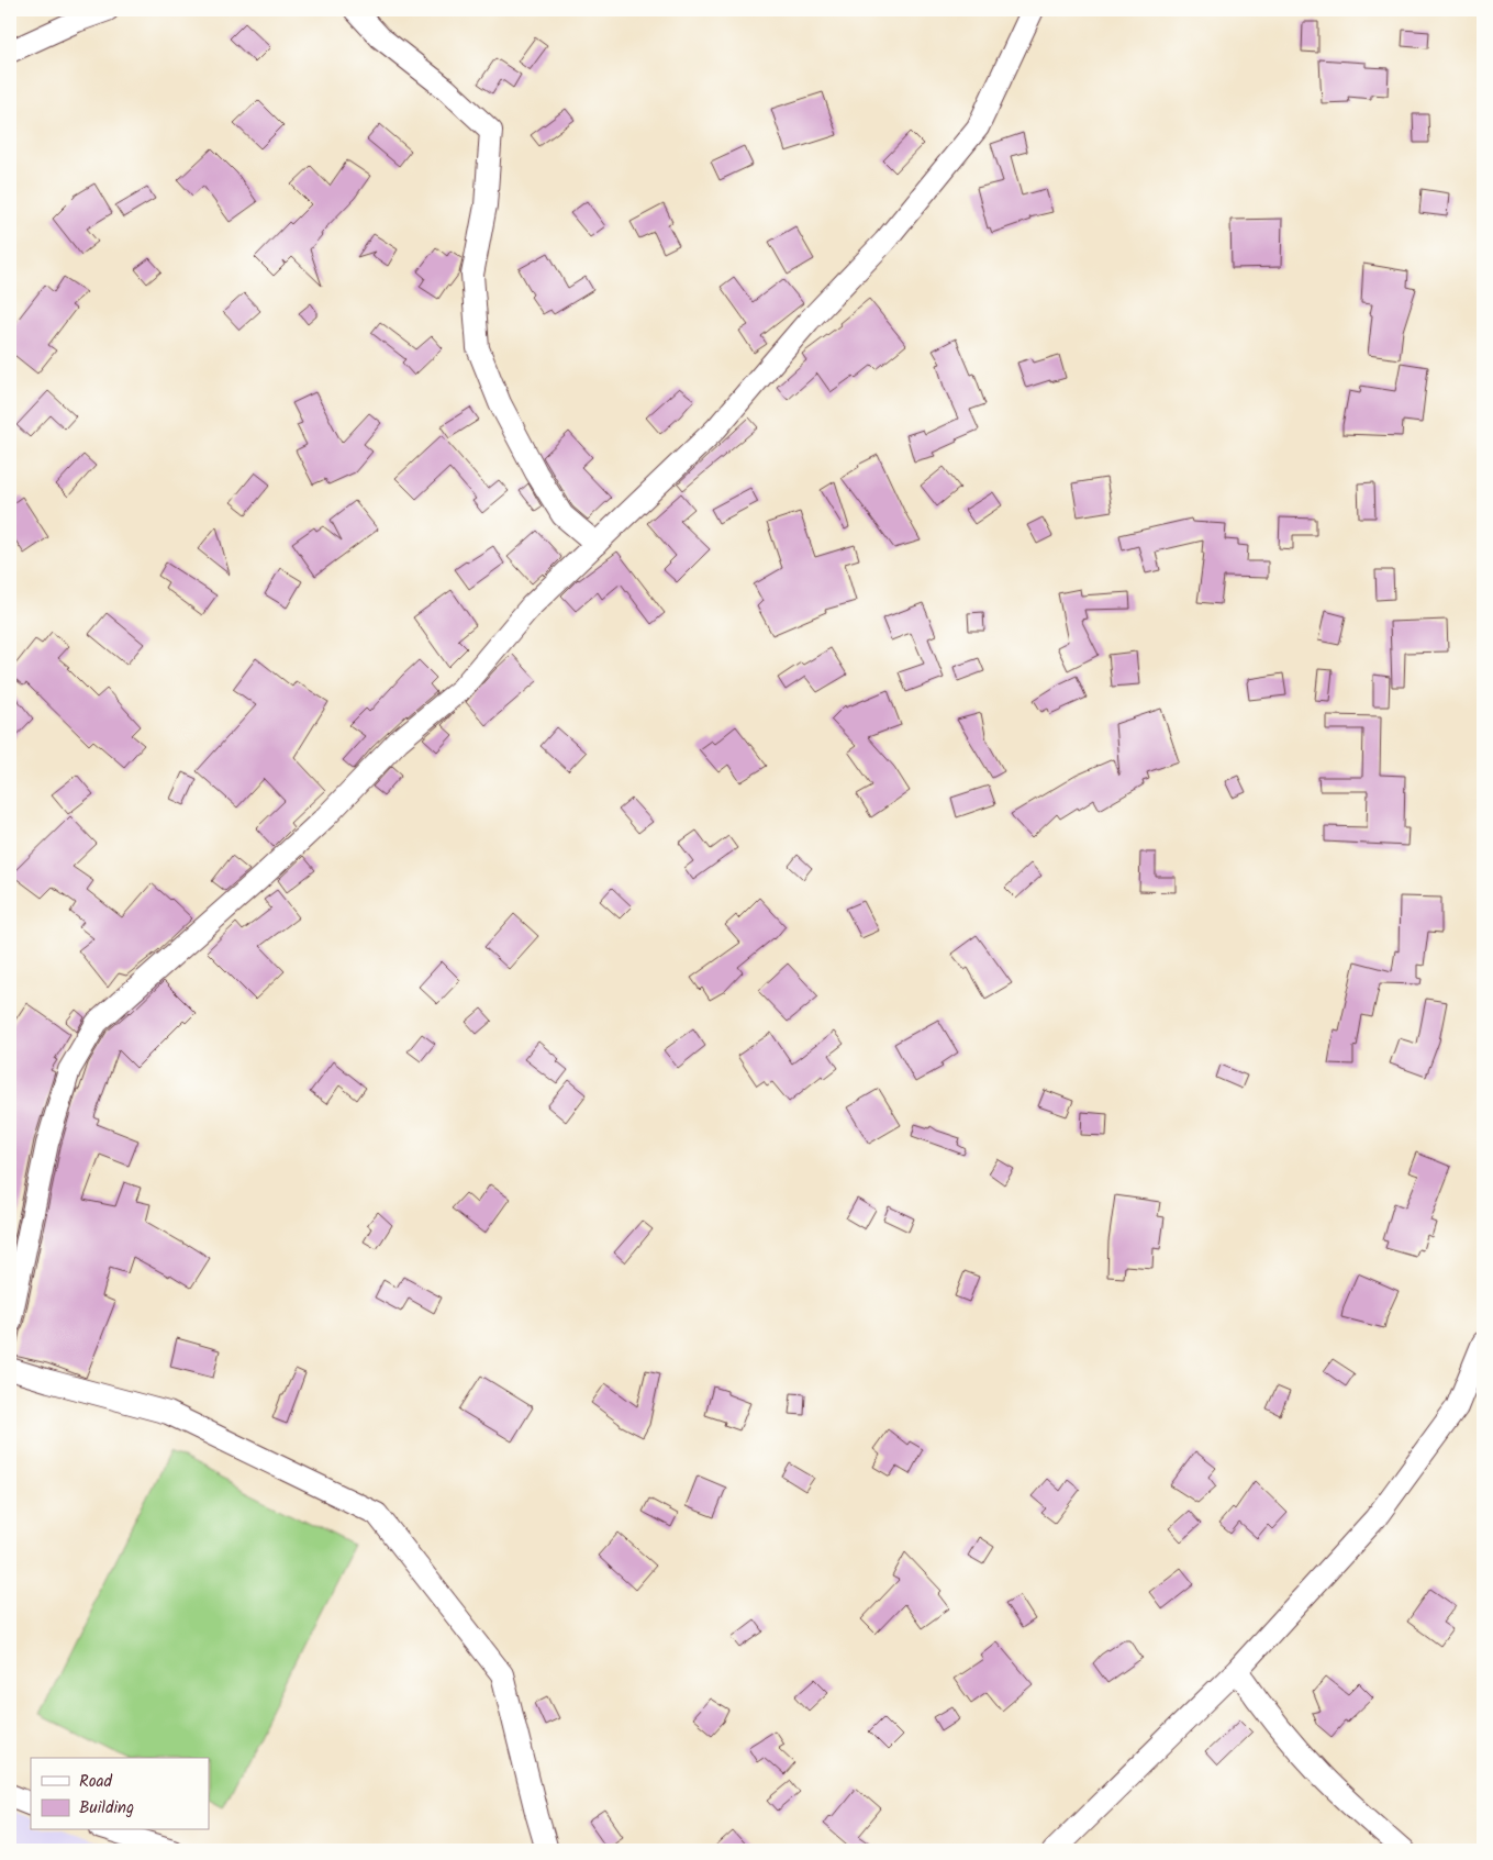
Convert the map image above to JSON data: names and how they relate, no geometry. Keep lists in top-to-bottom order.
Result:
{
  "legend": ["Road", "Building"]
}
